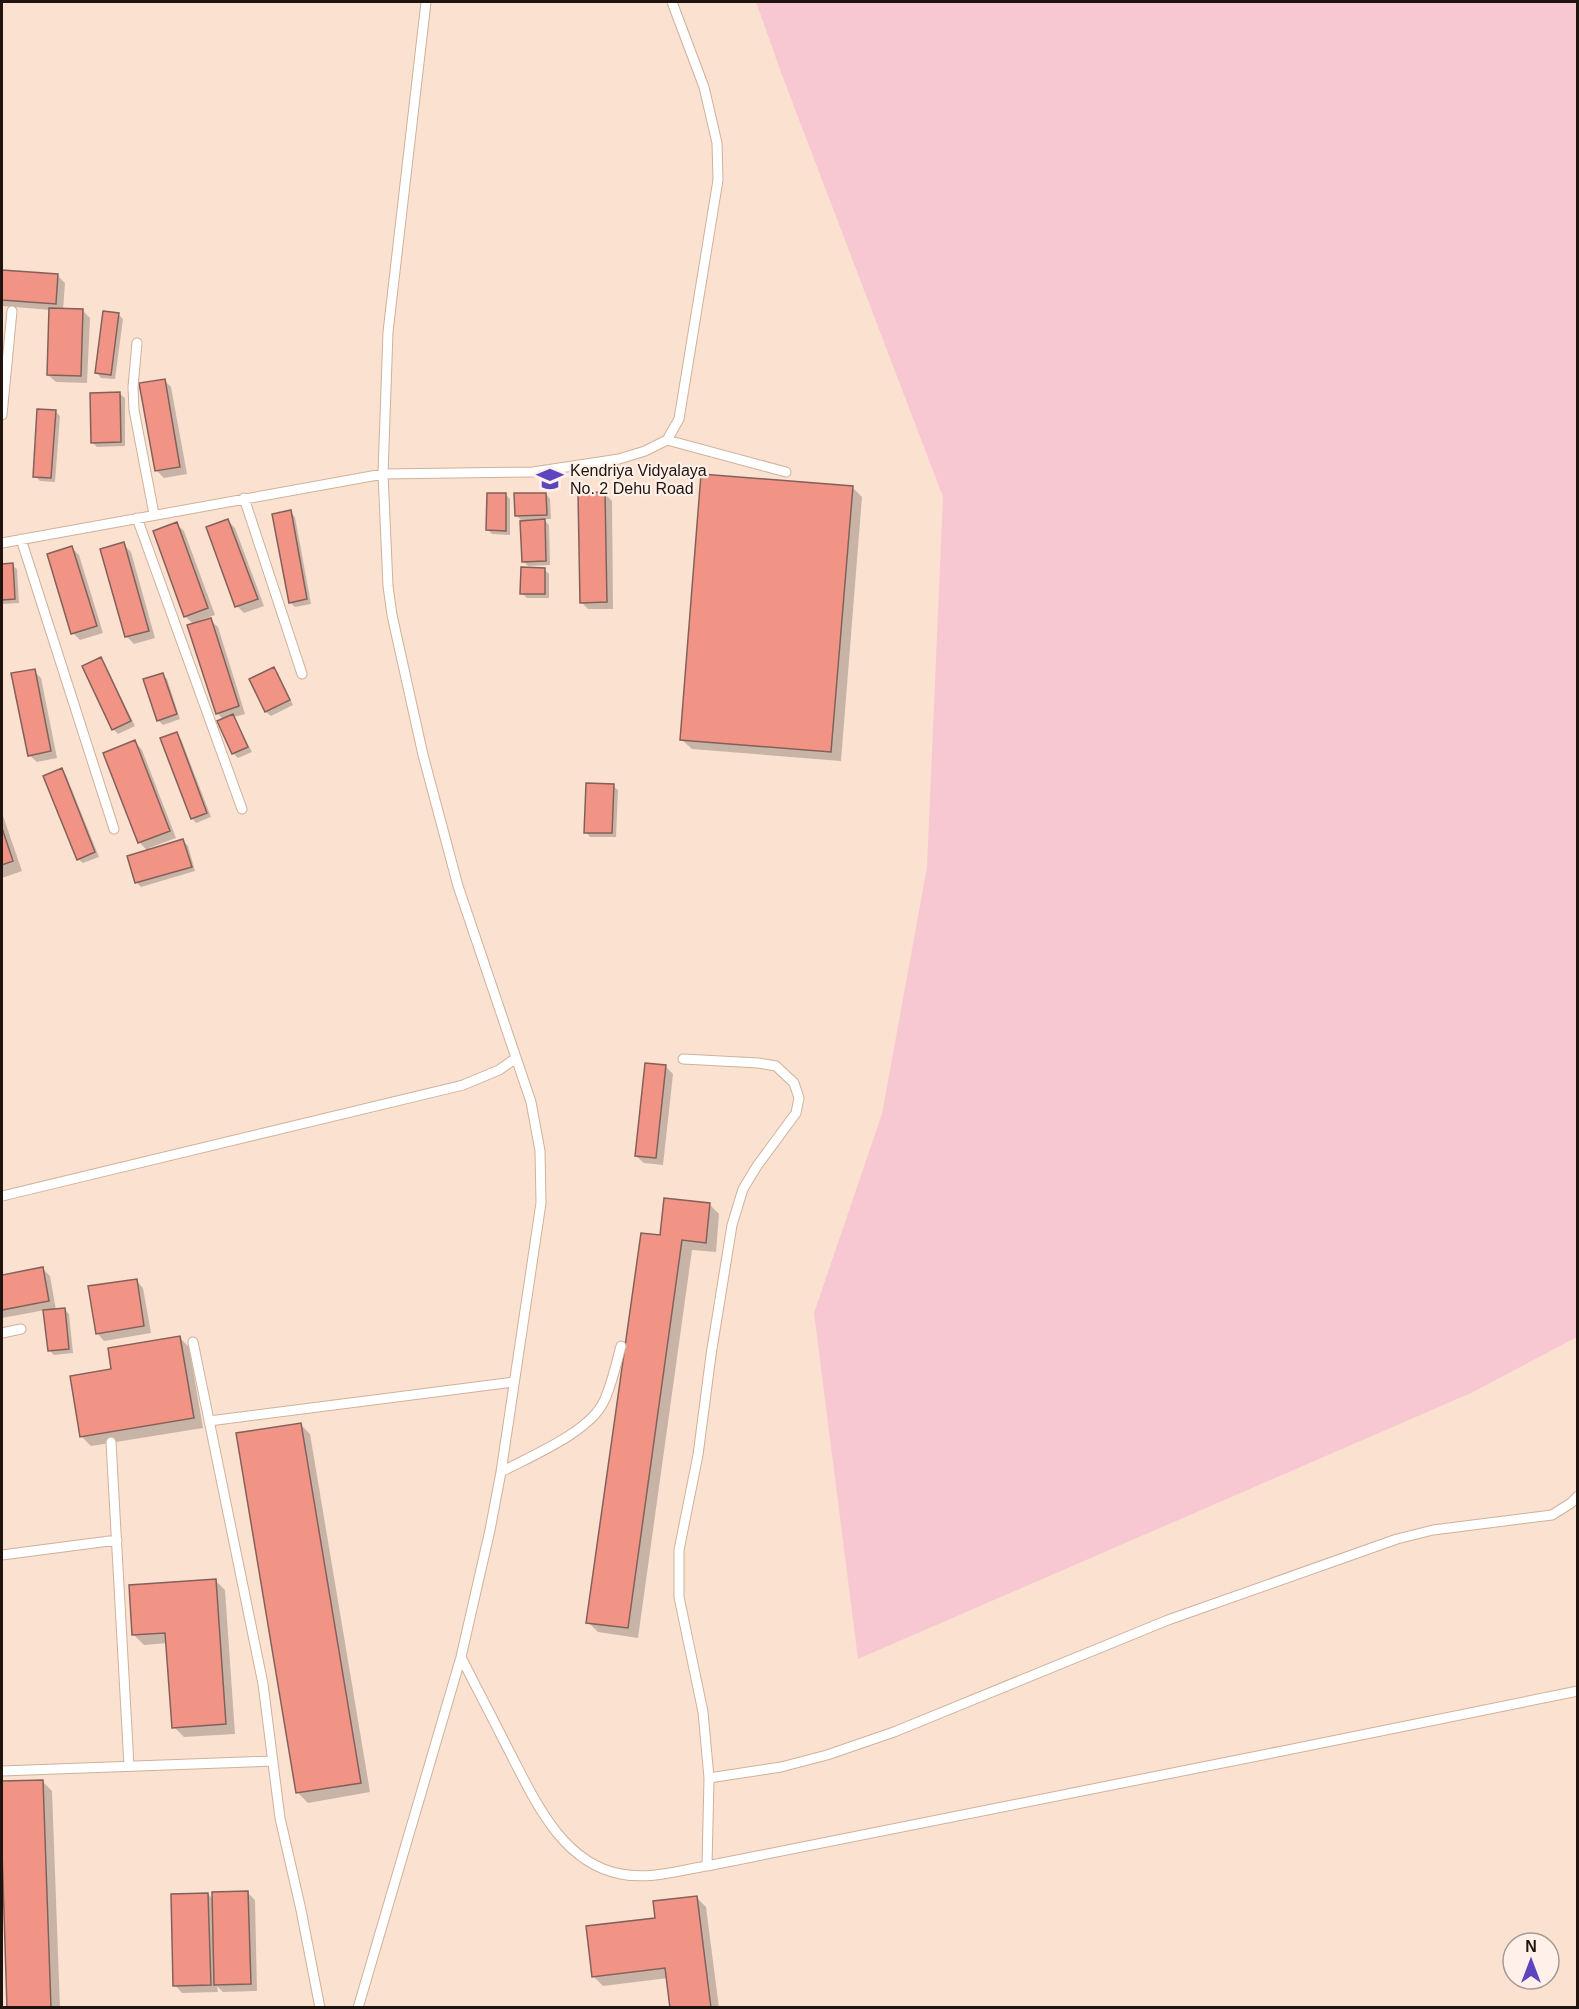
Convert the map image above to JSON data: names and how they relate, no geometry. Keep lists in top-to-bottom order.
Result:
{
  "places": {
    "school or university": ["Kendriya Vidyalaya No. 2 Dehu Road"]
  },
  "north": "top"
}
